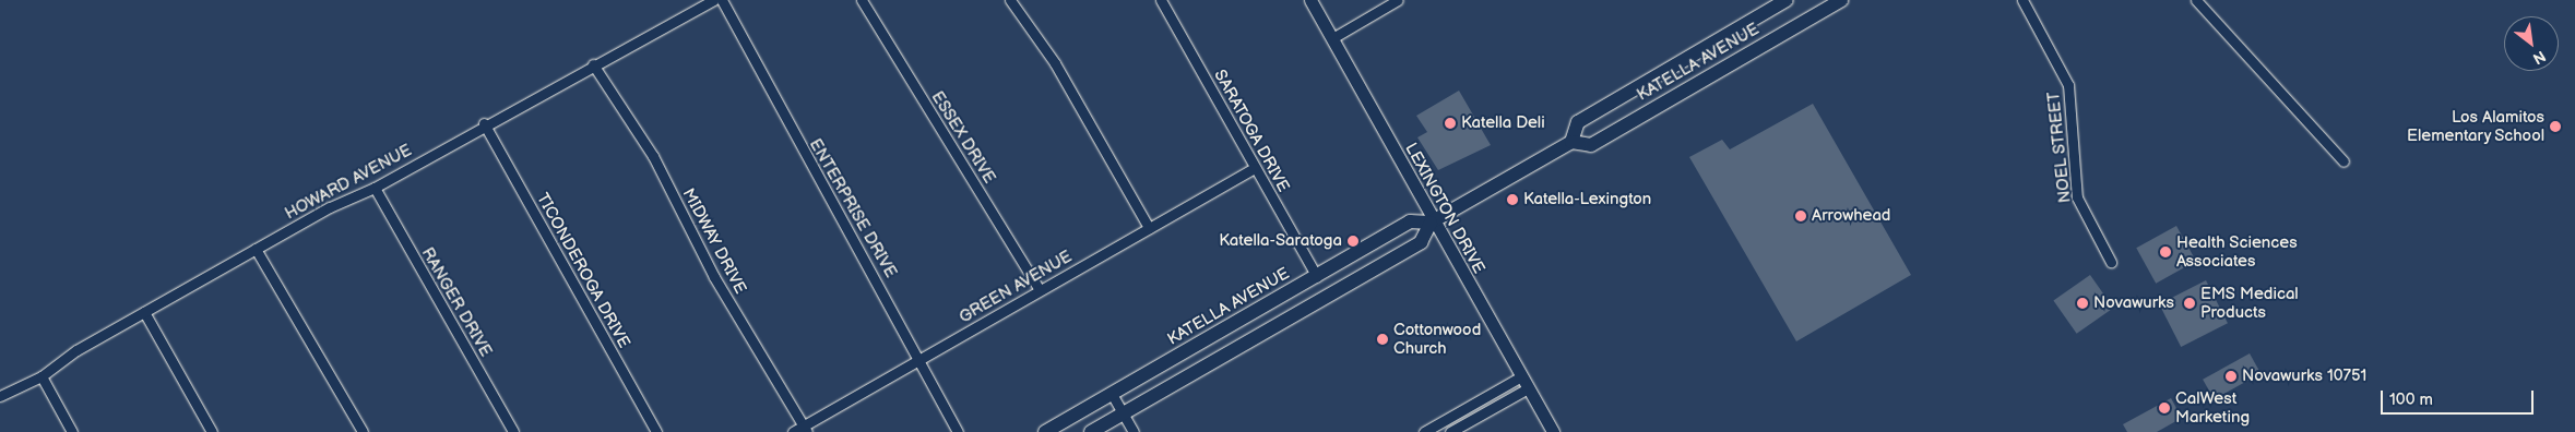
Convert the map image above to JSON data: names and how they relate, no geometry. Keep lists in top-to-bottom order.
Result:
{
  "streets": {
    "main road": ["KATELLA AVENUE"],
    "street": [
      "SARATOGA DRIVE",
      "ESSEX DRIVE",
      "NOEL STREET",
      "HOWARD AVENUE",
      "ENTERPRISE DRIVE",
      "LEXINGTON DRIVE",
      "MIDWAY DRIVE",
      "TICONDEROGA DRIVE",
      "GREEN AVENUE",
      "RANGER DRIVE"
    ]
  },
  "crossings": [
    ["KATELLA AVENUE", "SARATOGA DRIVE"],
    ["KATELLA AVENUE", "LEXINGTON DRIVE"],
    ["SARATOGA DRIVE", "GREEN AVENUE"],
    ["ESSEX DRIVE", "GREEN AVENUE"],
    ["HOWARD AVENUE", "MIDWAY DRIVE"],
    ["HOWARD AVENUE", "TICONDEROGA DRIVE"],
    ["HOWARD AVENUE", "RANGER DRIVE"],
    ["ENTERPRISE DRIVE", "GREEN AVENUE"],
    ["MIDWAY DRIVE", "GREEN AVENUE"]
  ],
  "places": [
    "Katella Deli",
    "Los Alamitos Elementary School",
    "Katella-Lexington",
    "Arrowhead",
    "Katella-Saratoga",
    "Health Sciences Associates",
    "Novawurks",
    "EMS Medical Products",
    "Cottonwood Church",
    "Novawurks 10751",
    "CalWest Marketing"
  ],
  "scale_bar": "100 m",
  "north": "bottom right"
}
